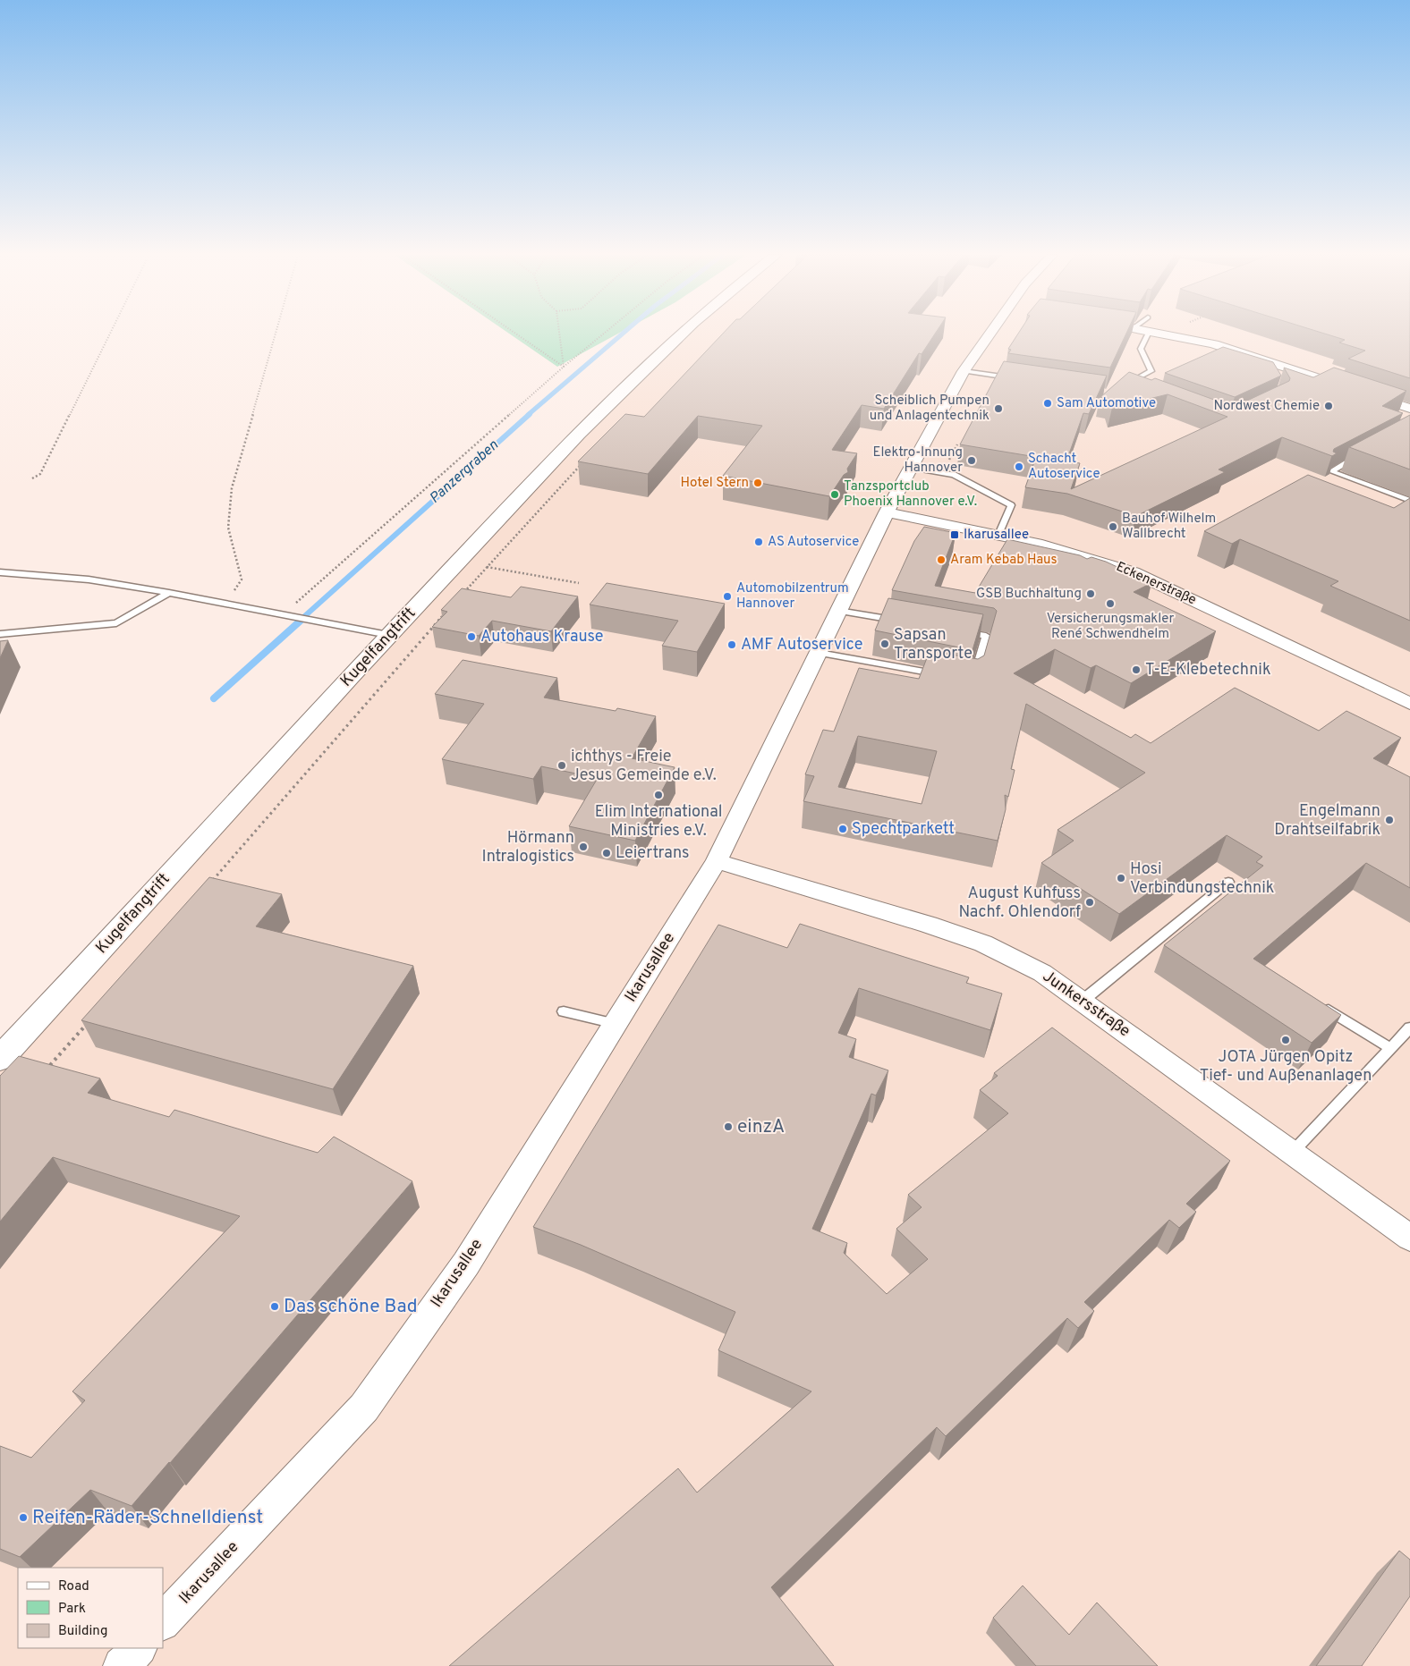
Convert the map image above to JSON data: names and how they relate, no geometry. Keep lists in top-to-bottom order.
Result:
{
  "streets": {
    "street": [
      "Eckenerstraße",
      "Kugelfangtrift",
      "Ikarusallee",
      "Junkersstraße"
    ]
  },
  "crossings": [
    ["Eckenerstraße", "Ikarusallee"],
    ["Ikarusallee", "Junkersstraße"]
  ],
  "water": ["Panzergraben"],
  "places": {
    "other": [
      "Sam Automotive",
      "Nordwest Chemie",
      "Scheiblich Pumpen und Anlagentechnik",
      "Elektro-Innung Hannover",
      "Schacht Autoservice",
      "Hotel Stern",
      "Tanzsportclub Phoenix Hannover e.V.",
      "Bauhof Wilhelm Wallbrecht",
      "AS Autoservice",
      "Aram Kebab Haus",
      "GSB Buchhaltung",
      "Automobilzentrum Hannover",
      "Versicherungsmakler René Schwendhelm",
      "Autohaus Krause",
      "Sapsan Transporte",
      "AMF Autoservice",
      "T-E-Klebetechnik",
      "ichthys - Freie Jesus Gemeinde e.V.",
      "Elim International Ministries e.V.",
      "Engelmann Drahtseilfabrik",
      "Spechtparkett",
      "Hörmann Intralogistics",
      "Leiertrans",
      "Hosi Verbindungstechnik",
      "August Kuhfuss Nachf. Ohlendorf",
      "JOTA Jürgen Opitz Tief- und Außenanlagen",
      "einzA",
      "Das schöne Bad",
      "Reifen-Räder-Schnelldienst"
    ],
    "transit": ["Ikarusallee"]
  },
  "legend": ["Road", "Park", "Building"]
}
